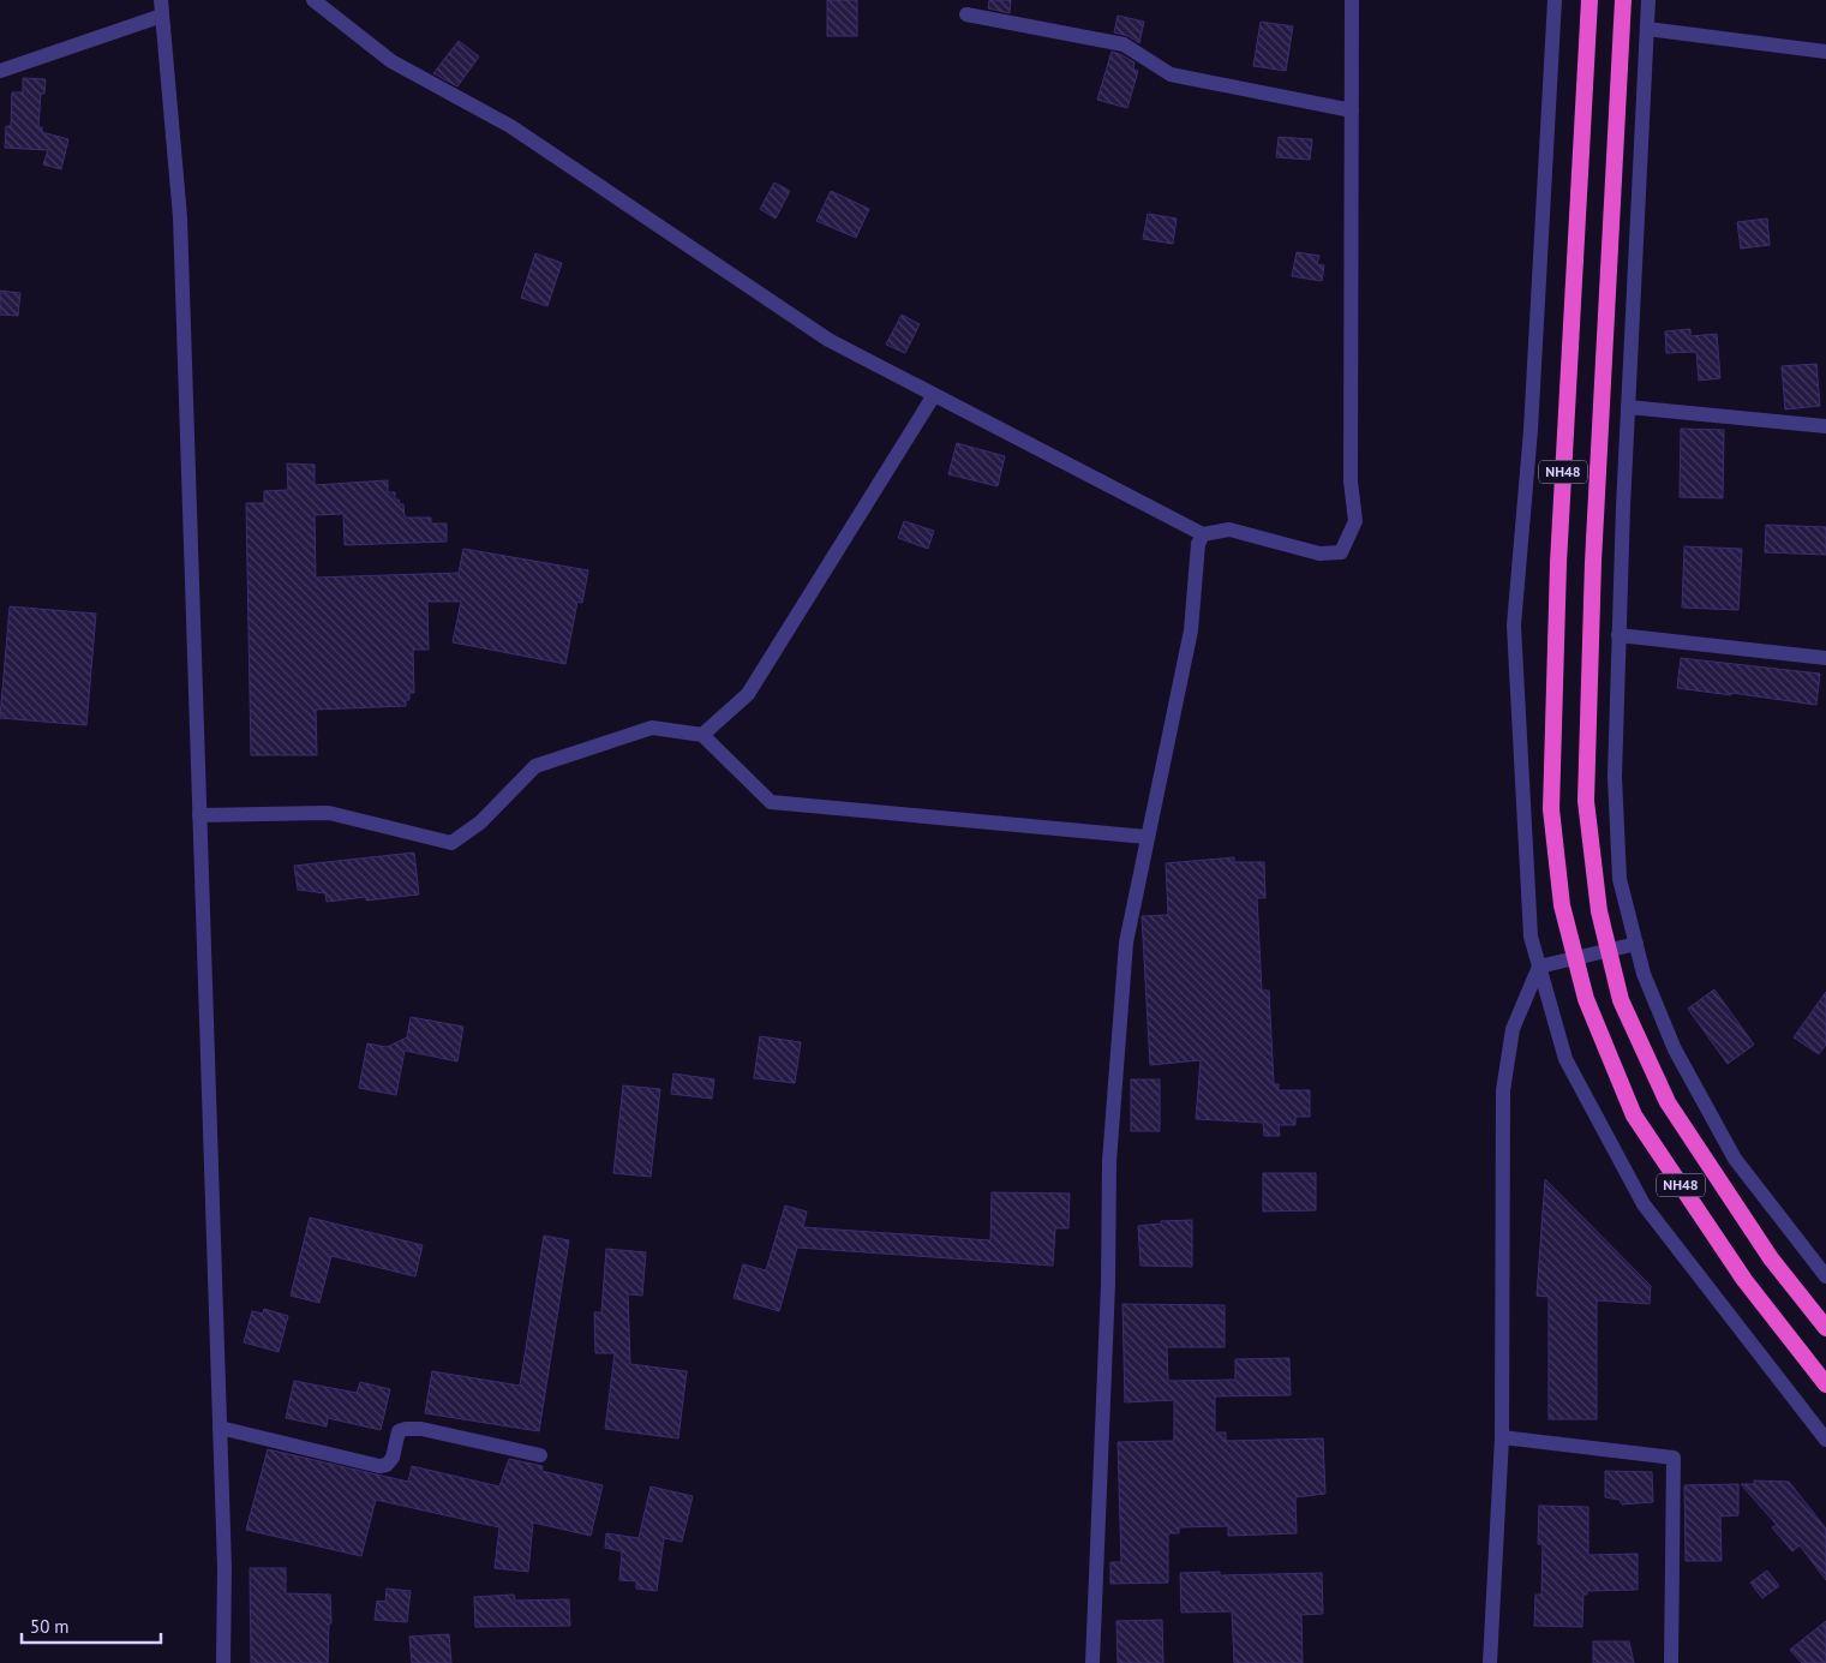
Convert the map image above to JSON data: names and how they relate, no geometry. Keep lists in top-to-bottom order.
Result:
{
  "streets": {
    "highway": ["NH48"]
  },
  "scale_bar": "50 m"
}
